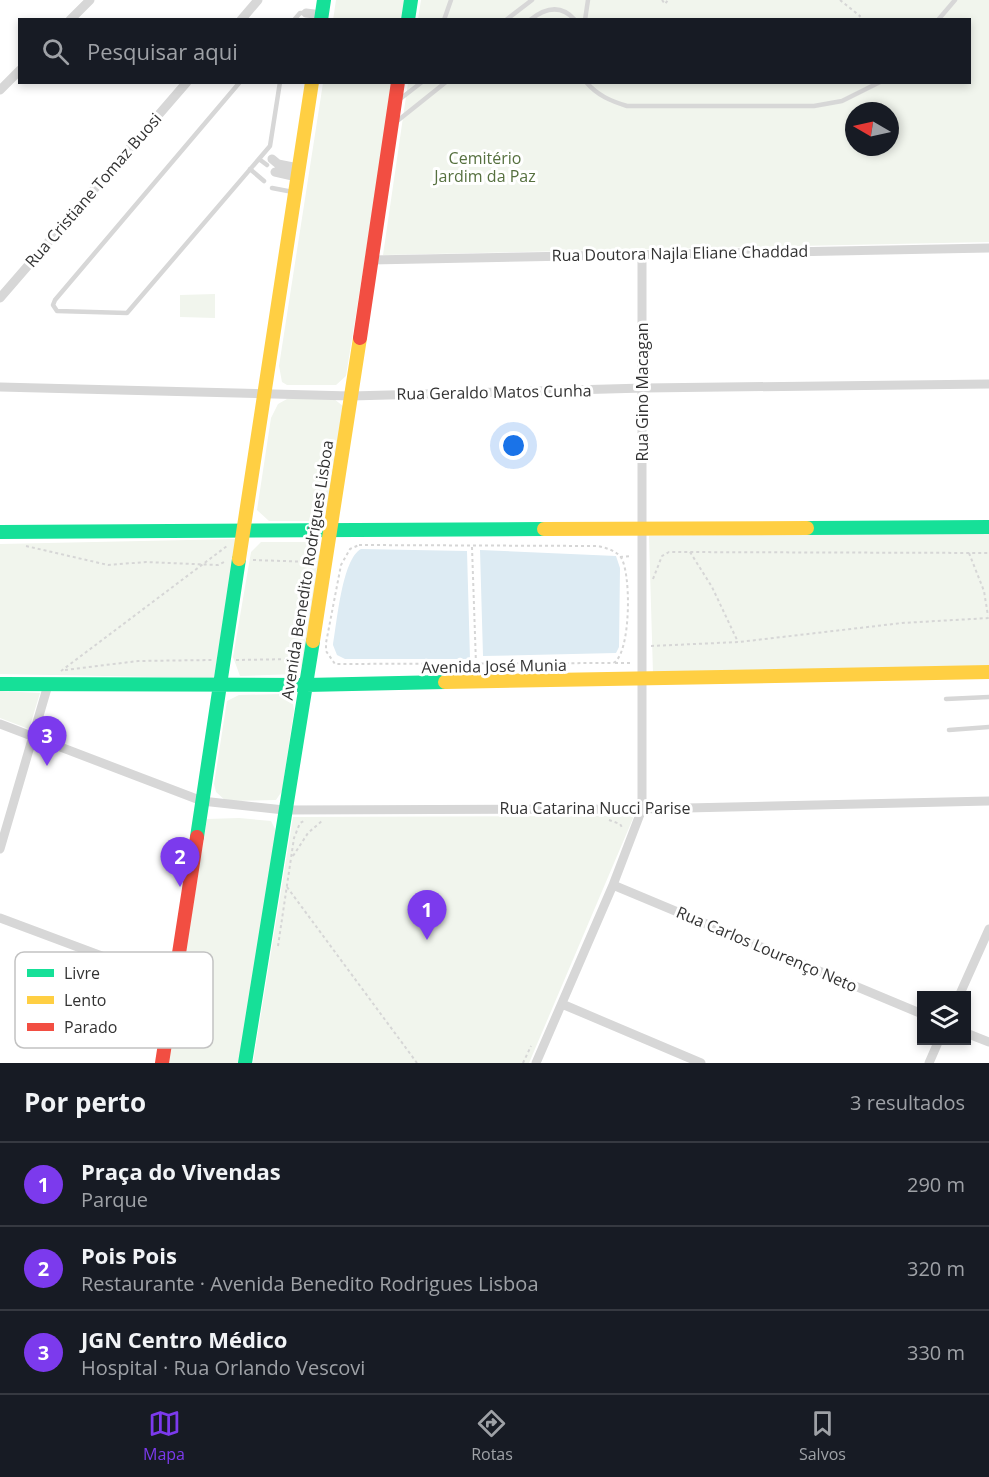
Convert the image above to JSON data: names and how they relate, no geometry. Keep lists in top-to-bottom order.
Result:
{
  "streets": {
    "main road": ["Avenida Benedito Rodrigues Lisboa", "Avenida José Munia"],
    "street": [
      "Rua Cristiane Tomaz Buosi",
      "Rua Doutora Najla Eliane Chaddad",
      "Rua Geraldo Matos Cunha",
      "Rua Gino Macagan",
      "Rua Catarina Nucci Parise",
      "Rua Carlos Lourenço Neto"
    ]
  },
  "crossings": [
    ["Rua Doutora Najla Eliane Chaddad", "Rua Gino Macagan"],
    ["Rua Doutora Najla Eliane Chaddad", "Avenida Benedito Rodrigues Lisboa"],
    ["Rua Geraldo Matos Cunha", "Rua Gino Macagan"],
    ["Rua Geraldo Matos Cunha", "Avenida Benedito Rodrigues Lisboa"],
    ["Rua Gino Macagan", "Avenida José Munia"],
    ["Rua Gino Macagan", "Rua Catarina Nucci Parise"],
    ["Rua Gino Macagan", "Rua Carlos Lourenço Neto"],
    ["Avenida Benedito Rodrigues Lisboa", "Avenida José Munia"],
    ["Avenida Benedito Rodrigues Lisboa", "Rua Catarina Nucci Parise"]
  ],
  "parks": ["Cemitério Jardim da Paz"],
  "legend": ["Livre", "Lento", "Parado"],
  "north": "left",
  "page": {
    "search": "Pesquisar aqui",
    "pins": ["3", "2", "1"],
    "heading": ["Por perto", "3 resultados"],
    "list": [
      {
        "mark": "1",
        "name": "Praça do Vivendas",
        "note": "Parque",
        "value": "290 m"
      },
      {
        "mark": "2",
        "name": "Pois Pois",
        "note": "Restaurante · Avenida Benedito Rodrigues Lisboa",
        "value": "320 m"
      },
      {
        "mark": "3",
        "name": "JGN Centro Médico",
        "note": "Hospital · Rua Orlando Vescovi",
        "value": "330 m"
      }
    ],
    "nav": ["Mapa", "Rotas", "Salvos"]
  }
}
